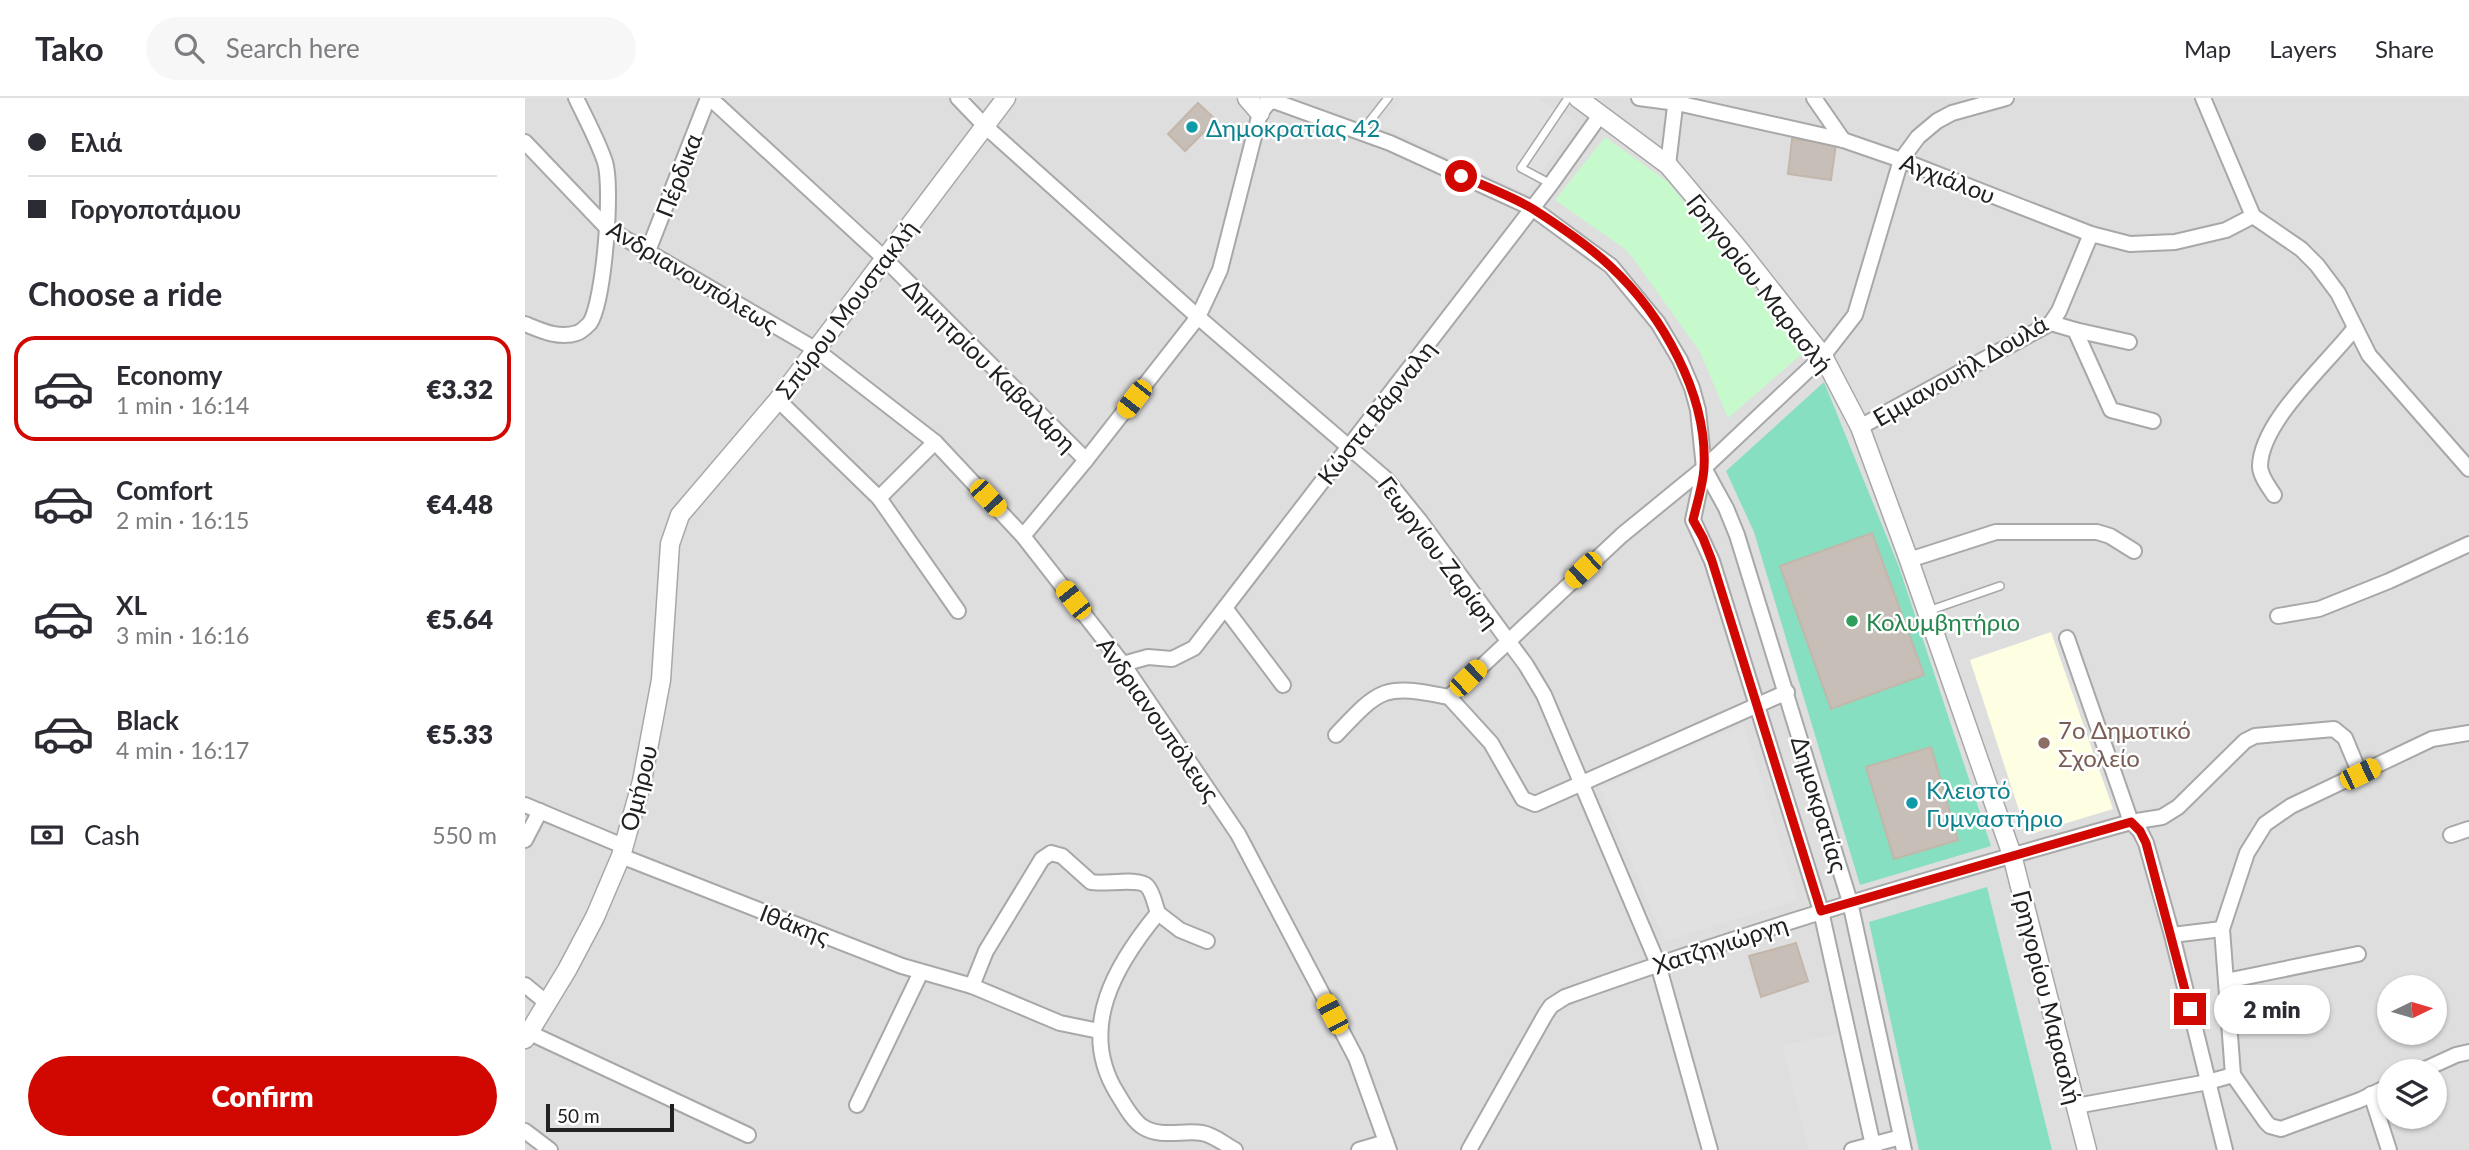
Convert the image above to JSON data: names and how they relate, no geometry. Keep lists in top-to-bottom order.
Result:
{
  "streets": {
    "street": [
      "Πέρδικα",
      "Αγχιάλου",
      "Ανδριανουπόλεως",
      "Γρηγορίου Μαρασλή",
      "Σπύρου Μουστακλή",
      "Δημητρίου Καβαλάρη",
      "Εμμανουήλ Δουλά",
      "Κώστα Βάρναλη",
      "Γεωργίου Ζαρίφη",
      "Ομήρου",
      "Δημοκρατίας",
      "Ιθάκης",
      "Χατζηγιώργη"
    ]
  },
  "crossings": [
    ["Πέρδικα", "Ανδριανουπόλεως"],
    ["Πέρδικα", "Δημητρίου Καβαλάρη"],
    ["Αγχιάλου", "Εμμανουήλ Δουλά"],
    ["Ανδριανουπόλεως", "Σπύρου Μουστακλή"],
    ["Ανδριανουπόλεως", "Κώστα Βάρναλη"],
    ["Γρηγορίου Μαρασλή", "Εμμανουήλ Δουλά"],
    ["Γρηγορίου Μαρασλή", "Κώστα Βάρναλη"],
    ["Γρηγορίου Μαρασλή", "Χατζηγιώργη"],
    ["Σπύρου Μουστακλή", "Δημητρίου Καβαλάρη"],
    ["Σπύρου Μουστακλή", "Γεωργίου Ζαρίφη"],
    ["Σπύρου Μουστακλή", "Ομήρου"],
    ["Κώστα Βάρναλη", "Γεωργίου Ζαρίφη"],
    ["Κώστα Βάρναλη", "Δημοκρατίας"],
    ["Γεωργίου Ζαρίφη", "Χατζηγιώργη"],
    ["Ομήρου", "Ιθάκης"],
    ["Δημοκρατίας", "Χατζηγιώργη"]
  ],
  "places": [
    "Δημοκρατίας 42",
    "Κολυμβητήριο",
    "7ο Δημοτικό Σχολείο",
    "Κλειστό Γυμναστήριο"
  ],
  "scale_bar": "50 m",
  "north": "right",
  "page": {
    "header": "Tako",
    "search": "Search here",
    "nav": ["Map", "Layers", "Share"],
    "banner": ["Ελιά", "Γοργοποτάμου"],
    "heading": "Choose a ride",
    "list": [
      {
        "name": "Economy",
        "note": "1 min · 16:14",
        "value": "€3.32"
      },
      {
        "name": "Comfort",
        "note": "2 min · 16:15",
        "value": "€4.48"
      },
      {
        "name": "XL",
        "note": "3 min · 16:16",
        "value": "€5.64"
      },
      {
        "name": "Black",
        "note": "4 min · 16:17",
        "value": "€5.33"
      }
    ],
    "pay": ["Cash", "550 m"],
    "bubble": "2 min",
    "buttons": "Confirm",
    "scale": "50 m"
  }
}
